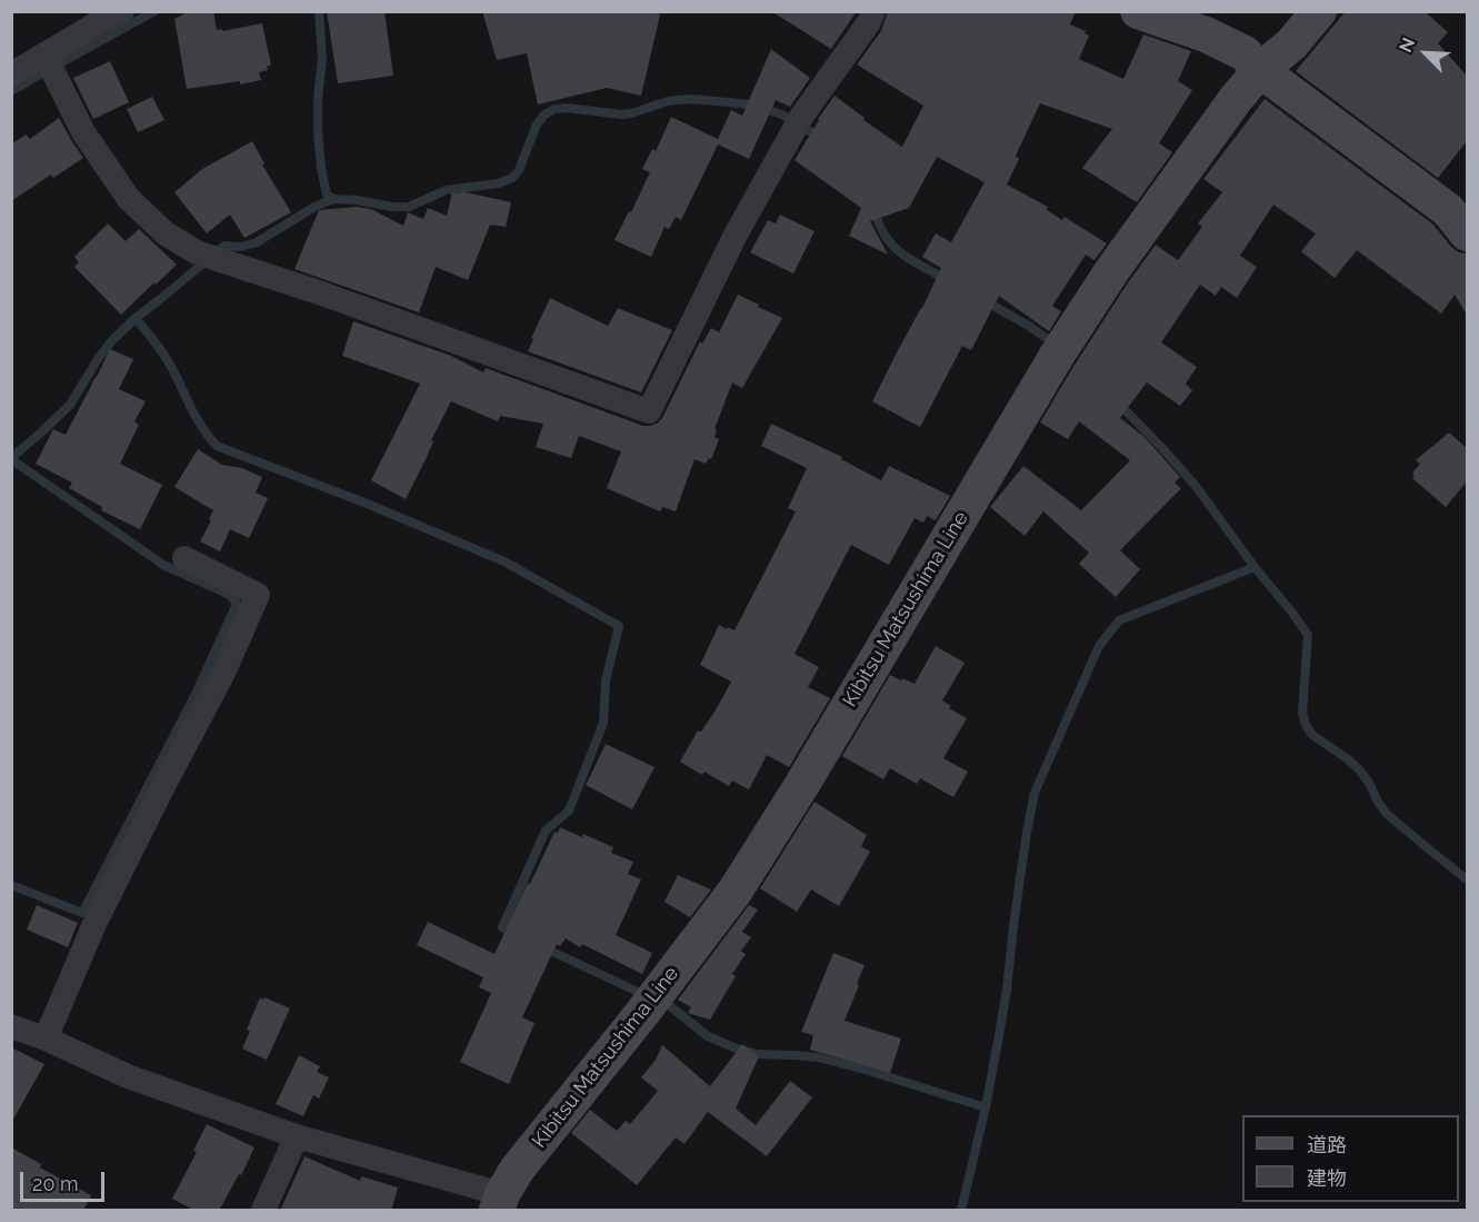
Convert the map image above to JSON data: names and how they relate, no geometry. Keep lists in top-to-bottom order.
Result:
{
  "streets": {
    "main road": ["Kibitsu Matsushima Line"]
  },
  "legend": ["道路", "建物"],
  "scale_bar": "20 m",
  "north": "top left"
}
